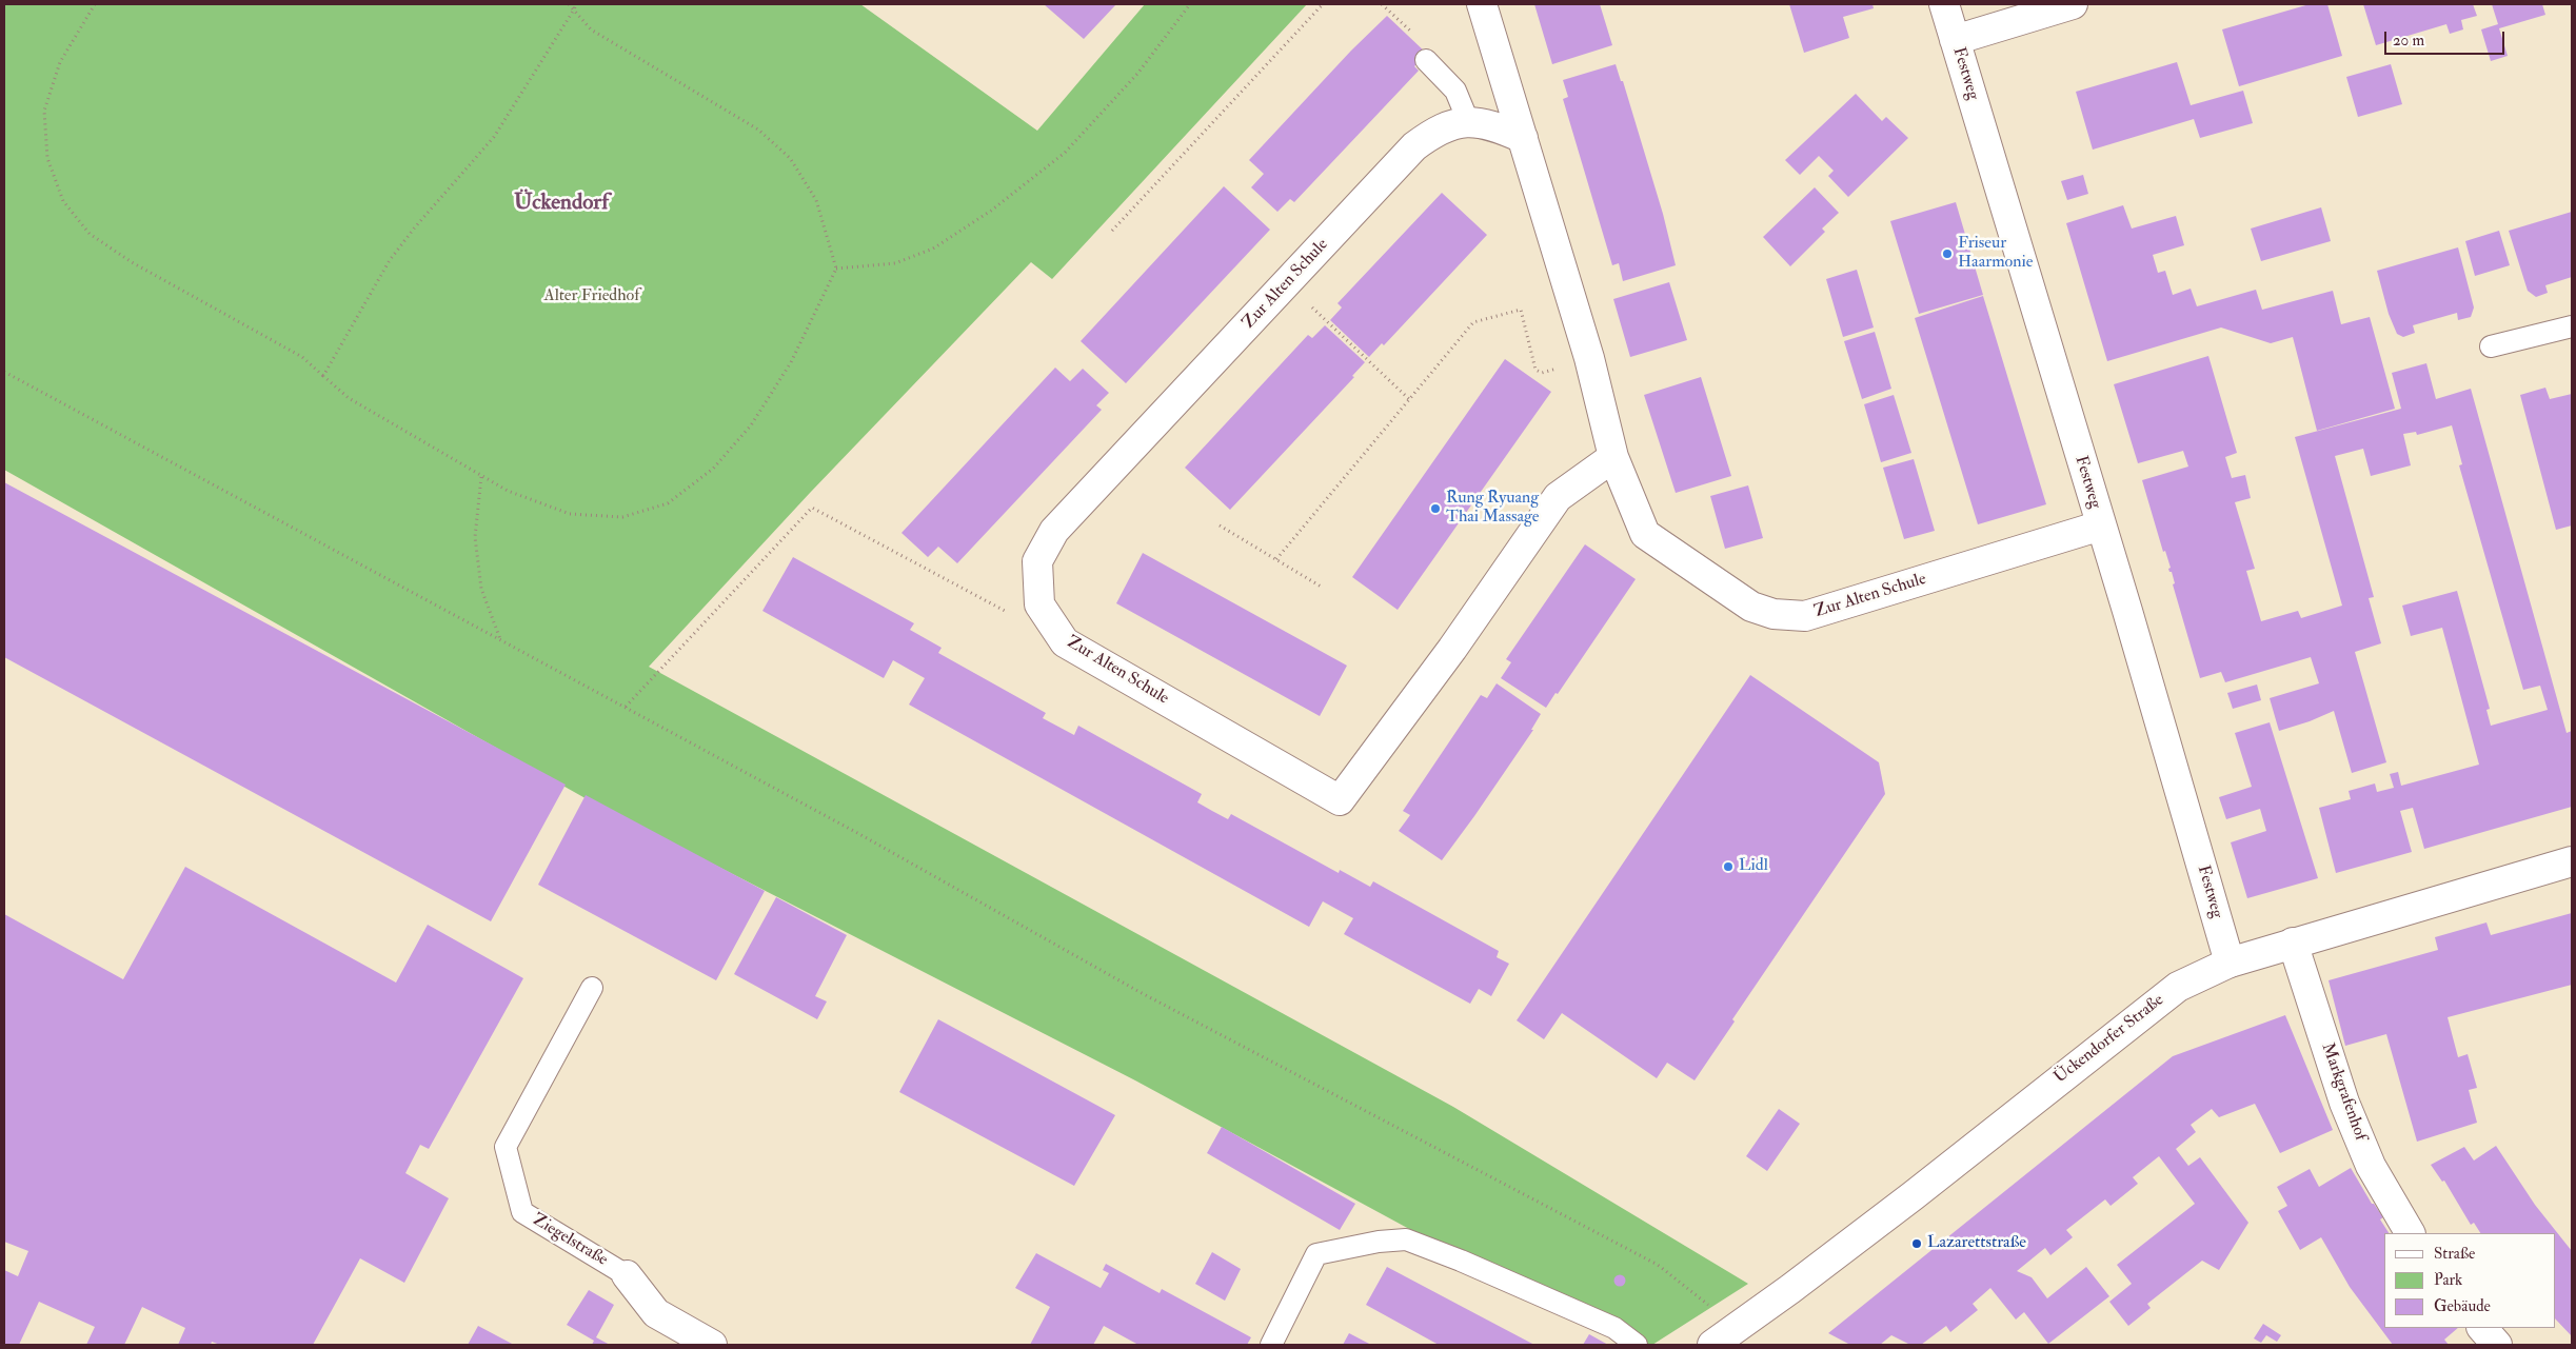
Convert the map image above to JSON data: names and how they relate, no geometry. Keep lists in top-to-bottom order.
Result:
{
  "streets": {
    "street": [
      "Festweg",
      "Zur Alten Schule",
      "Ückendorfer Straße",
      "Markgrafenhof",
      "Ziegelstraße"
    ]
  },
  "crossings": [
    ["Festweg", "Zur Alten Schule"],
    ["Festweg", "Ückendorfer Straße"],
    ["Ückendorfer Straße", "Markgrafenhof"]
  ],
  "districts": ["Ückendorf"],
  "parks": ["Alter Friedhof"],
  "places": [
    "Friseur Haarmonie",
    "Rung Ryuang Thai Massage",
    "Lidl",
    "Lazarettstraße"
  ],
  "legend": ["Straße", "Park", "Gebäude"],
  "scale_bar": "20 m"
}
